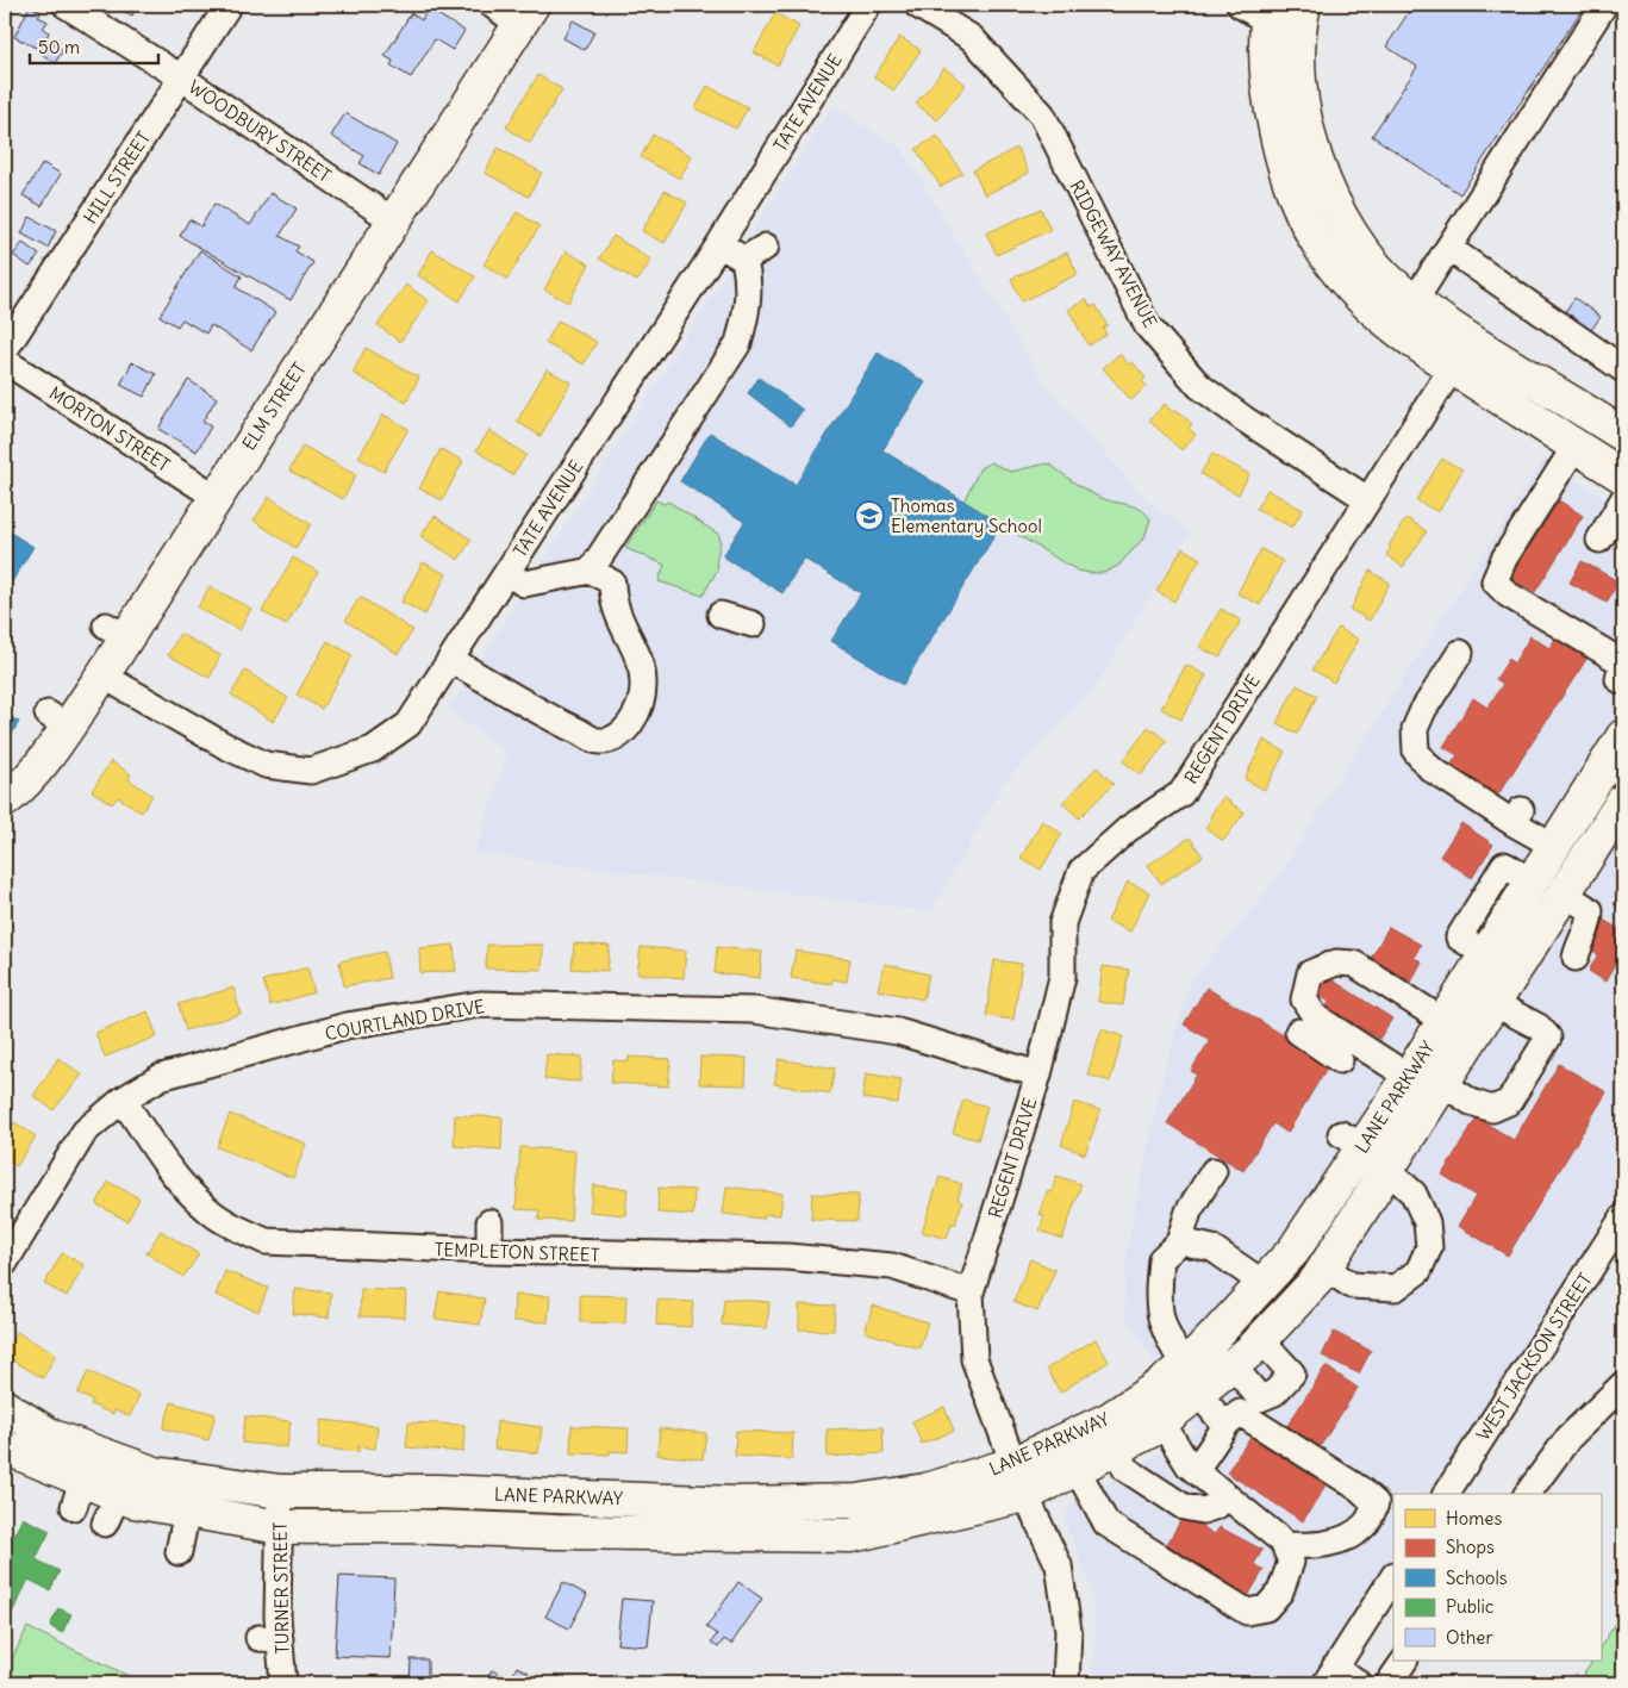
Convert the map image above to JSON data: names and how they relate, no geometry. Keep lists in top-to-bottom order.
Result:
{
  "streets": {
    "main road": ["ELM STREET", "LANE PARKWAY"],
    "street": [
      "TATE AVENUE",
      "WOODBURY STREET",
      "HILL STREET",
      "RIDGEWAY AVENUE",
      "MORTON STREET",
      "REGENT DRIVE",
      "COURTLAND DRIVE",
      "TEMPLETON STREET",
      "WEST JACKSON STREET",
      "TURNER STREET"
    ]
  },
  "crossings": [
    ["TATE AVENUE", "ELM STREET"],
    ["WOODBURY STREET", "HILL STREET"],
    ["WOODBURY STREET", "ELM STREET"],
    ["RIDGEWAY AVENUE", "REGENT DRIVE"],
    ["ELM STREET", "MORTON STREET"],
    ["REGENT DRIVE", "COURTLAND DRIVE"],
    ["REGENT DRIVE", "LANE PARKWAY"],
    ["REGENT DRIVE", "TEMPLETON STREET"],
    ["COURTLAND DRIVE", "TEMPLETON STREET"],
    ["LANE PARKWAY", "TURNER STREET"]
  ],
  "places": {
    "school or university": ["Thomas Elementary School"]
  },
  "legend": [
    "Homes",
    "Shops",
    "Schools",
    "Public",
    "Other"
  ],
  "scale_bar": "50 m"
}
